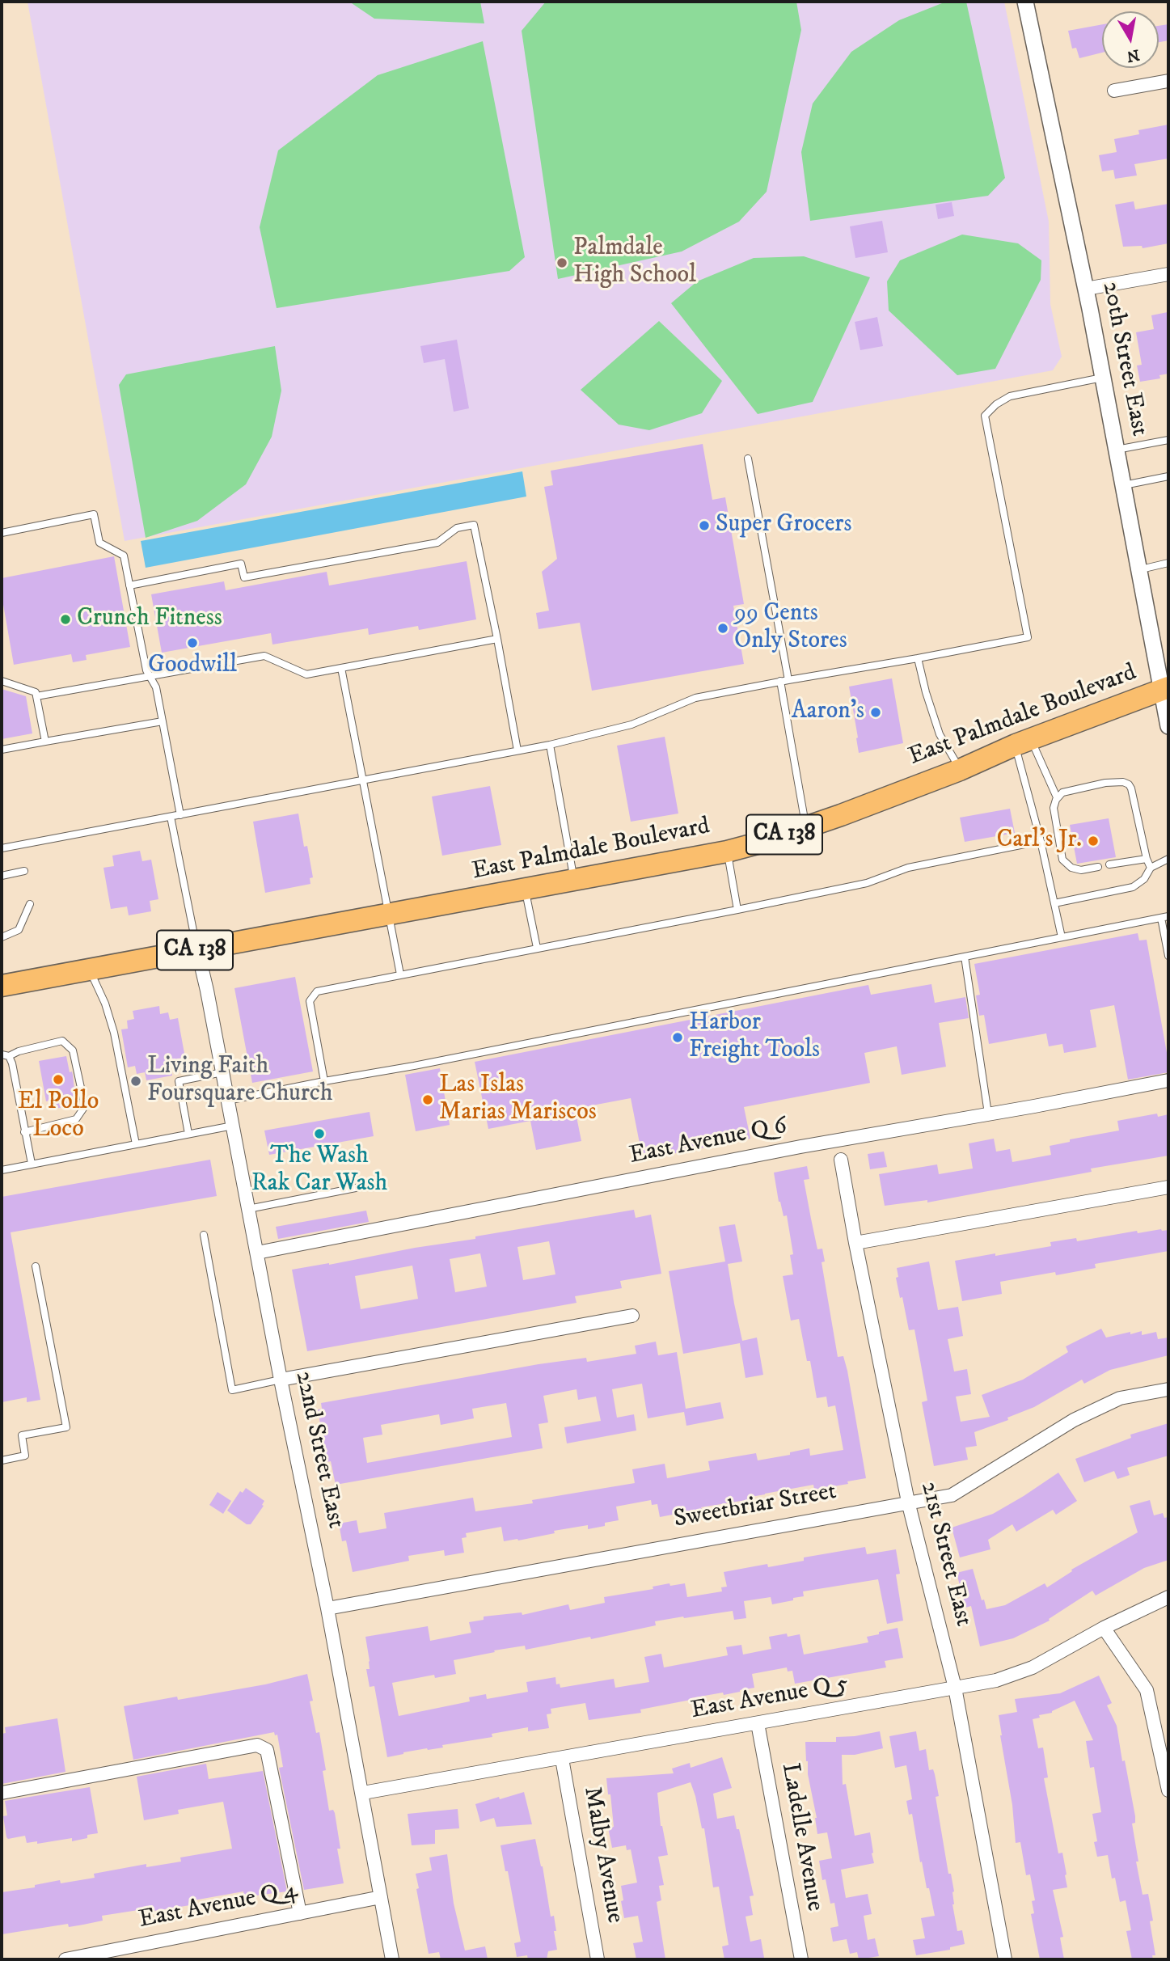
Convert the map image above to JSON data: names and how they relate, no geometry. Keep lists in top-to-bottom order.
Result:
{
  "streets": {
    "highway": ["East Palmdale Boulevard", "CA 138"],
    "street": [
      "20th Street East",
      "East Avenue Q 6",
      "22nd Street East",
      "Sweetbriar Street",
      "21st Street East",
      "East Avenue Q 5",
      "Ladelle Avenue",
      "Malby Avenue",
      "East Avenue Q 4"
    ]
  },
  "crossings": [
    ["20th Street East", "East Palmdale Boulevard"],
    ["East Palmdale Boulevard", "22nd Street East"],
    ["East Avenue Q 6", "22nd Street East"],
    ["22nd Street East", "Sweetbriar Street"],
    ["22nd Street East", "East Avenue Q 5"],
    ["22nd Street East", "East Avenue Q 4"],
    ["Sweetbriar Street", "21st Street East"],
    ["21st Street East", "East Avenue Q 5"],
    ["East Avenue Q 5", "Ladelle Avenue"],
    ["East Avenue Q 5", "Malby Avenue"]
  ],
  "places": [
    "Palmdale High School",
    "Super Grocers",
    "Crunch Fitness",
    "99 Cents Only Stores",
    "Goodwill",
    "Aaron's",
    "Carl's Jr.",
    "Harbor Freight Tools",
    "El Pollo Loco",
    "Living Faith Foursquare Church",
    "Las Islas Marias Mariscos",
    "The Wash Rak Car Wash"
  ],
  "north": "bottom"
}
